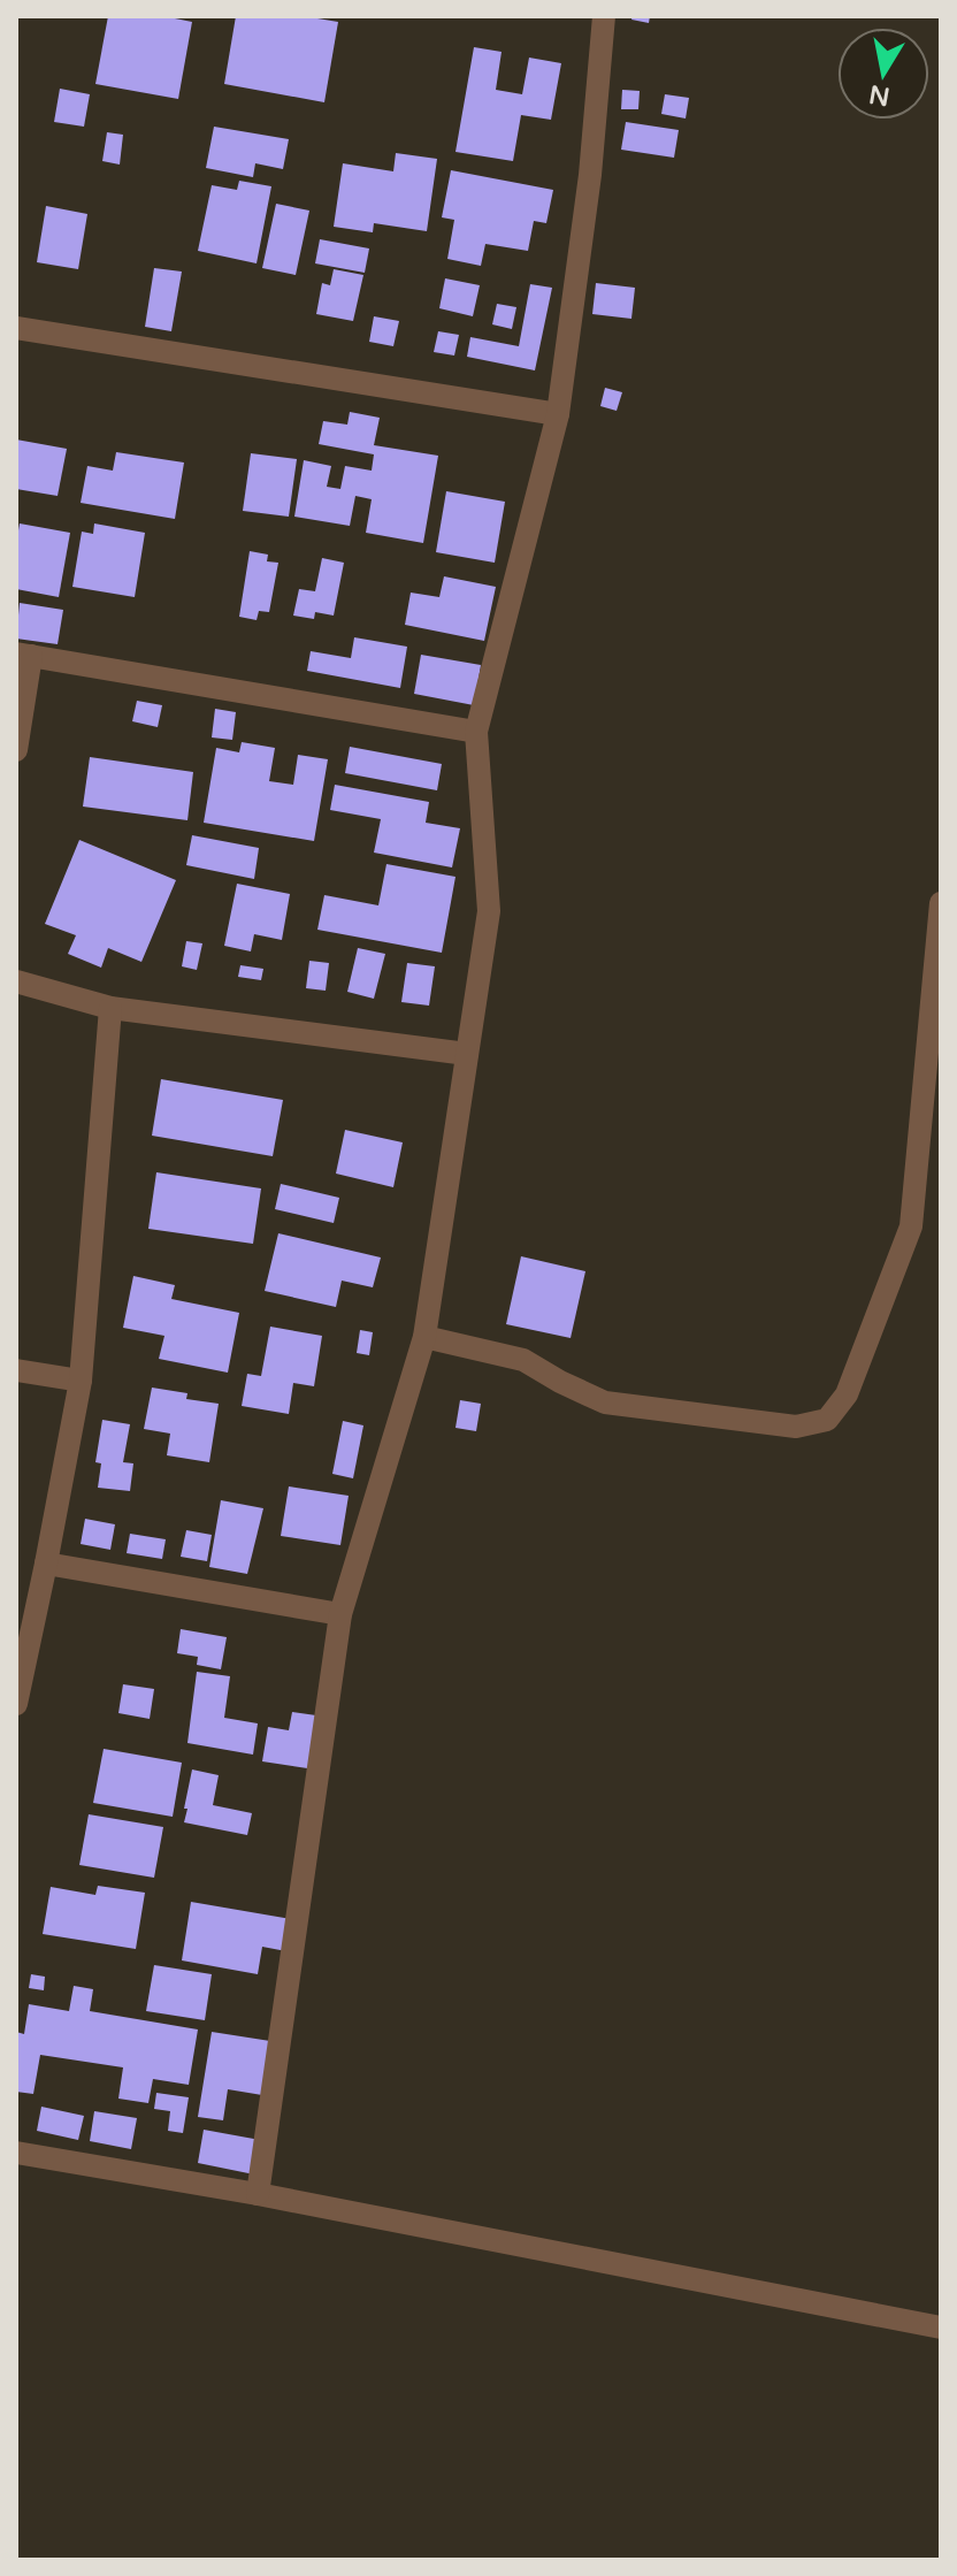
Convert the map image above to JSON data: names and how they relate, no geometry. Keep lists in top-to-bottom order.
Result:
{
  "north": "bottom"
}
